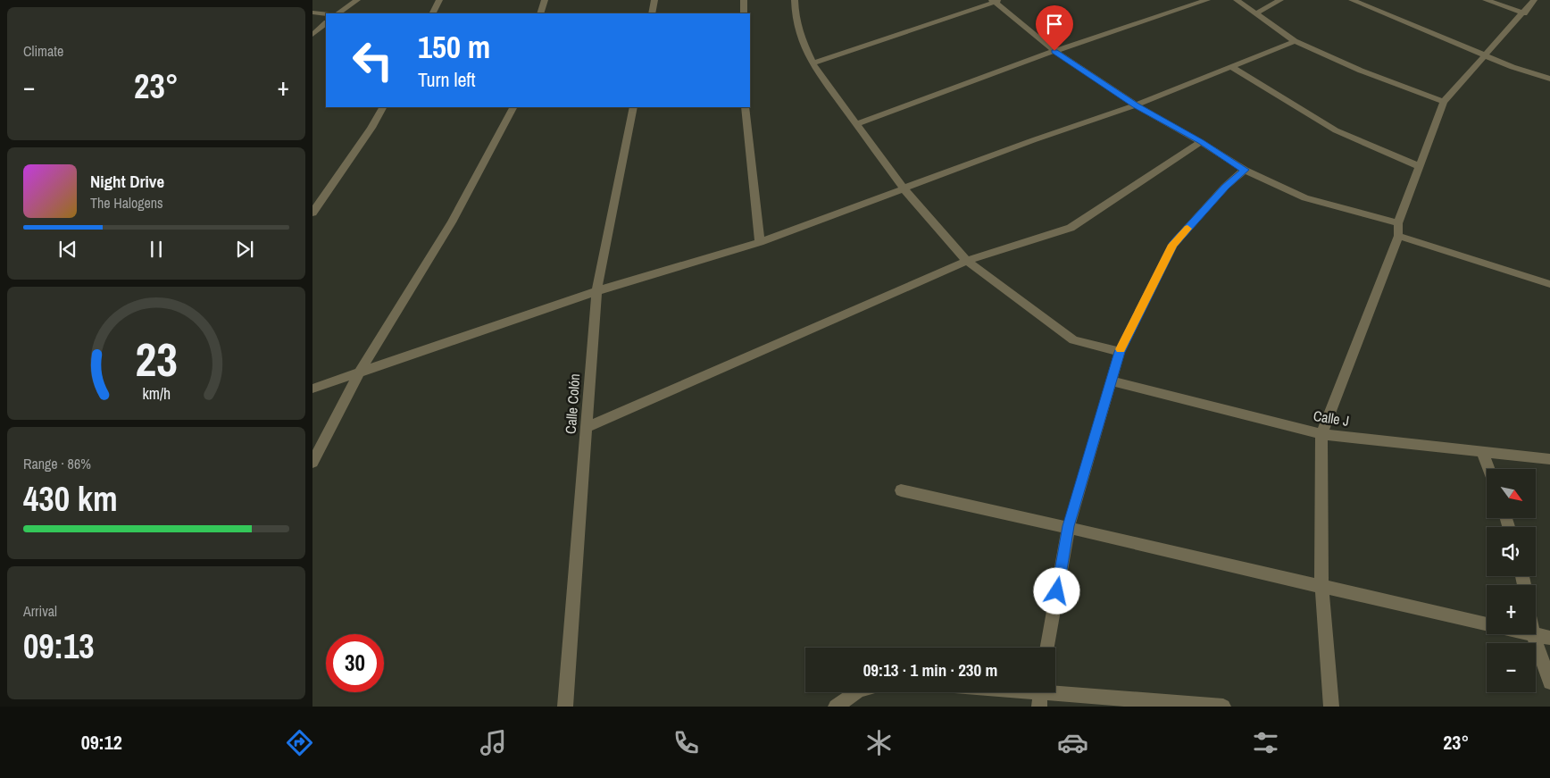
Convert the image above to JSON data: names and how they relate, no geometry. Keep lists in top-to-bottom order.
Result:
{
  "streets": {
    "street": ["Calle Colón", "Calle J"]
  },
  "north": "bottom right",
  "page": {
    "tile": [
      "Climate",
      ["Range · 86%", "430 km"],
      ["Arrival", "09:13"]
    ],
    "turn": ["150 m", "Turn left"],
    "heat": ["−", "23°", "+"],
    "song": ["Night Drive", "The Halogens"],
    "map_buttons": ["+", "−"],
    "limit": "30",
    "trip": "09:13 · 1 min · 230 m",
    "tabs": ["09:12", "23°"],
    "gauge": ["23", "km/h"]
  }
}
